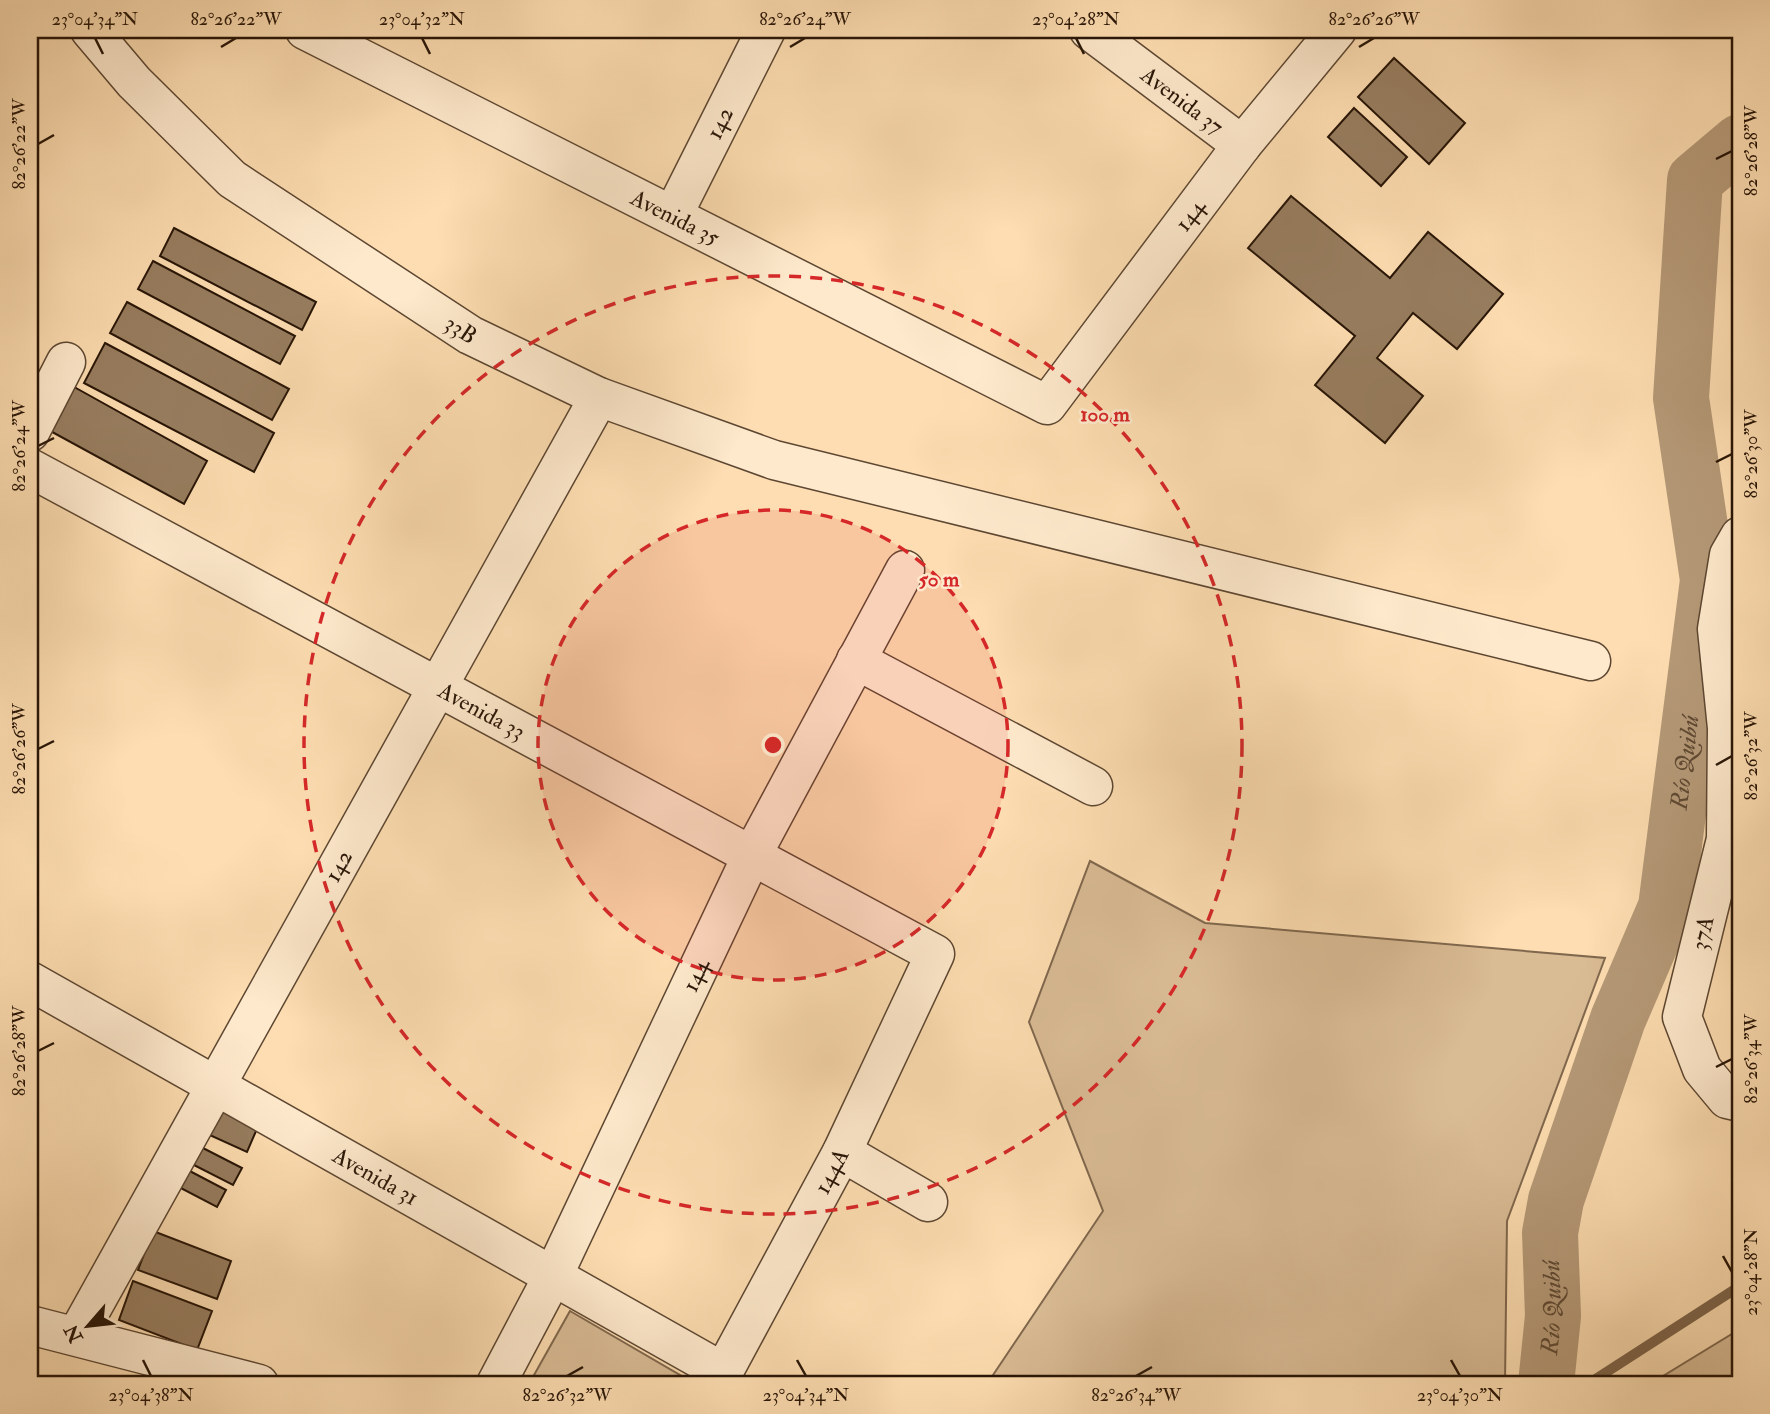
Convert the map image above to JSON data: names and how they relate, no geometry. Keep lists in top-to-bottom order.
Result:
{
  "streets": {
    "street": [
      "Avenida 37",
      "142",
      "144",
      "Avenida 35",
      "33B",
      "Avenida 33",
      "37A",
      "144A",
      "Avenida 31"
    ]
  },
  "crossings": [
    ["Avenida 37", "144"],
    ["142", "Avenida 35"],
    ["142", "33B"],
    ["142", "Avenida 33"],
    ["142", "Avenida 31"],
    ["144", "Avenida 35"],
    ["144", "Avenida 33"],
    ["144", "Avenida 31"],
    ["Avenida 33", "144A"],
    ["144A", "Avenida 31"]
  ],
  "water": ["Río Quibú"],
  "north": "bottom left",
  "coordinates": [
    "23°04'34\"N",
    "82°26'22\"W",
    "23°04'32\"N",
    "82°26'24\"W",
    "23°04'28\"N",
    "82°26'26\"W",
    "82°26'28\"W",
    "82°26'30\"W",
    "82°26'32\"W",
    "82°26'34\"W",
    "23°04'38\"N",
    "23°04'30\"N"
  ],
  "rings": ["100 m", "50 m"]
}
